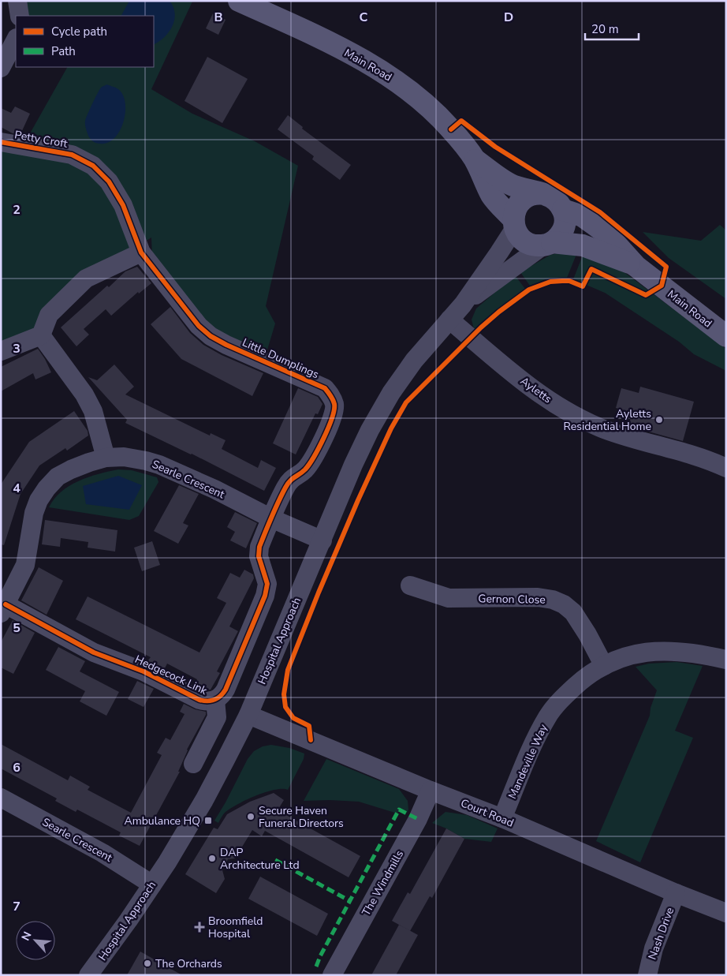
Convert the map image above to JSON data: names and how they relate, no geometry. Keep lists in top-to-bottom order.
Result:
{
  "streets": {
    "main road": ["Main Road"],
    "street": [
      "Petty Croft",
      "Little Dumplings",
      "Ayletts",
      "Searle Crescent",
      "Gernon Close",
      "Hospital Approach",
      "Hedgecock Link",
      "Mandeville Way",
      "Court Road",
      "The Windmills",
      "Nash Drive"
    ]
  },
  "crossings": [
    ["Main Road", "Hospital Approach"],
    ["Petty Croft", "Little Dumplings"],
    ["Little Dumplings", "Searle Crescent"],
    ["Little Dumplings", "Hedgecock Link"],
    ["Ayletts", "Hospital Approach"],
    ["Searle Crescent", "Hospital Approach"],
    ["Searle Crescent", "Hedgecock Link"],
    ["Gernon Close", "Mandeville Way"],
    ["Hospital Approach", "Court Road"],
    ["Mandeville Way", "Court Road"],
    ["Court Road", "The Windmills"],
    ["Court Road", "Nash Drive"]
  ],
  "places": {
    "other": [
      "Ayletts Residential Home",
      "Secure Haven Funeral Directors",
      "DAP Architecture Ltd",
      "The Orchards"
    ],
    "transit": ["Ambulance HQ"],
    "health": ["Broomfield Hospital"]
  },
  "legend": ["Cycle path", "Path"],
  "scale_bar": "20 m",
  "north": "top left",
  "grid": {
    "columns": ["B", "C", "D"],
    "rows": [
      "2",
      "3",
      "4",
      "5",
      "6",
      "7"
    ]
  }
}
